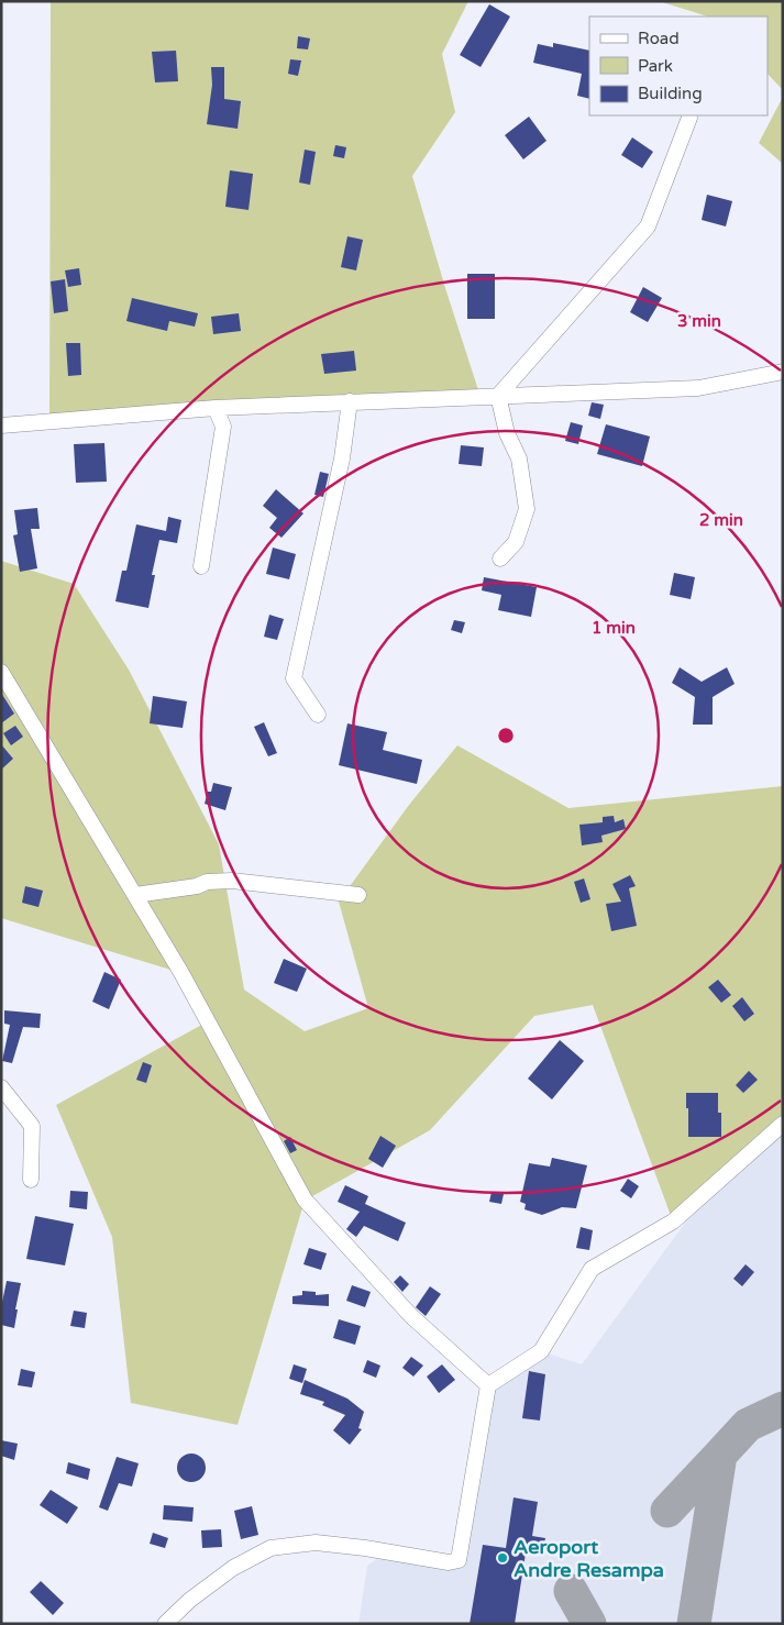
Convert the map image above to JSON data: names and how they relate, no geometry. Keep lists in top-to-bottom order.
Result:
{
  "places": ["Aeroport Andre Resampa"],
  "legend": ["Road", "Park", "Building"],
  "rings": ["3 min", "2 min", "1 min"]
}
